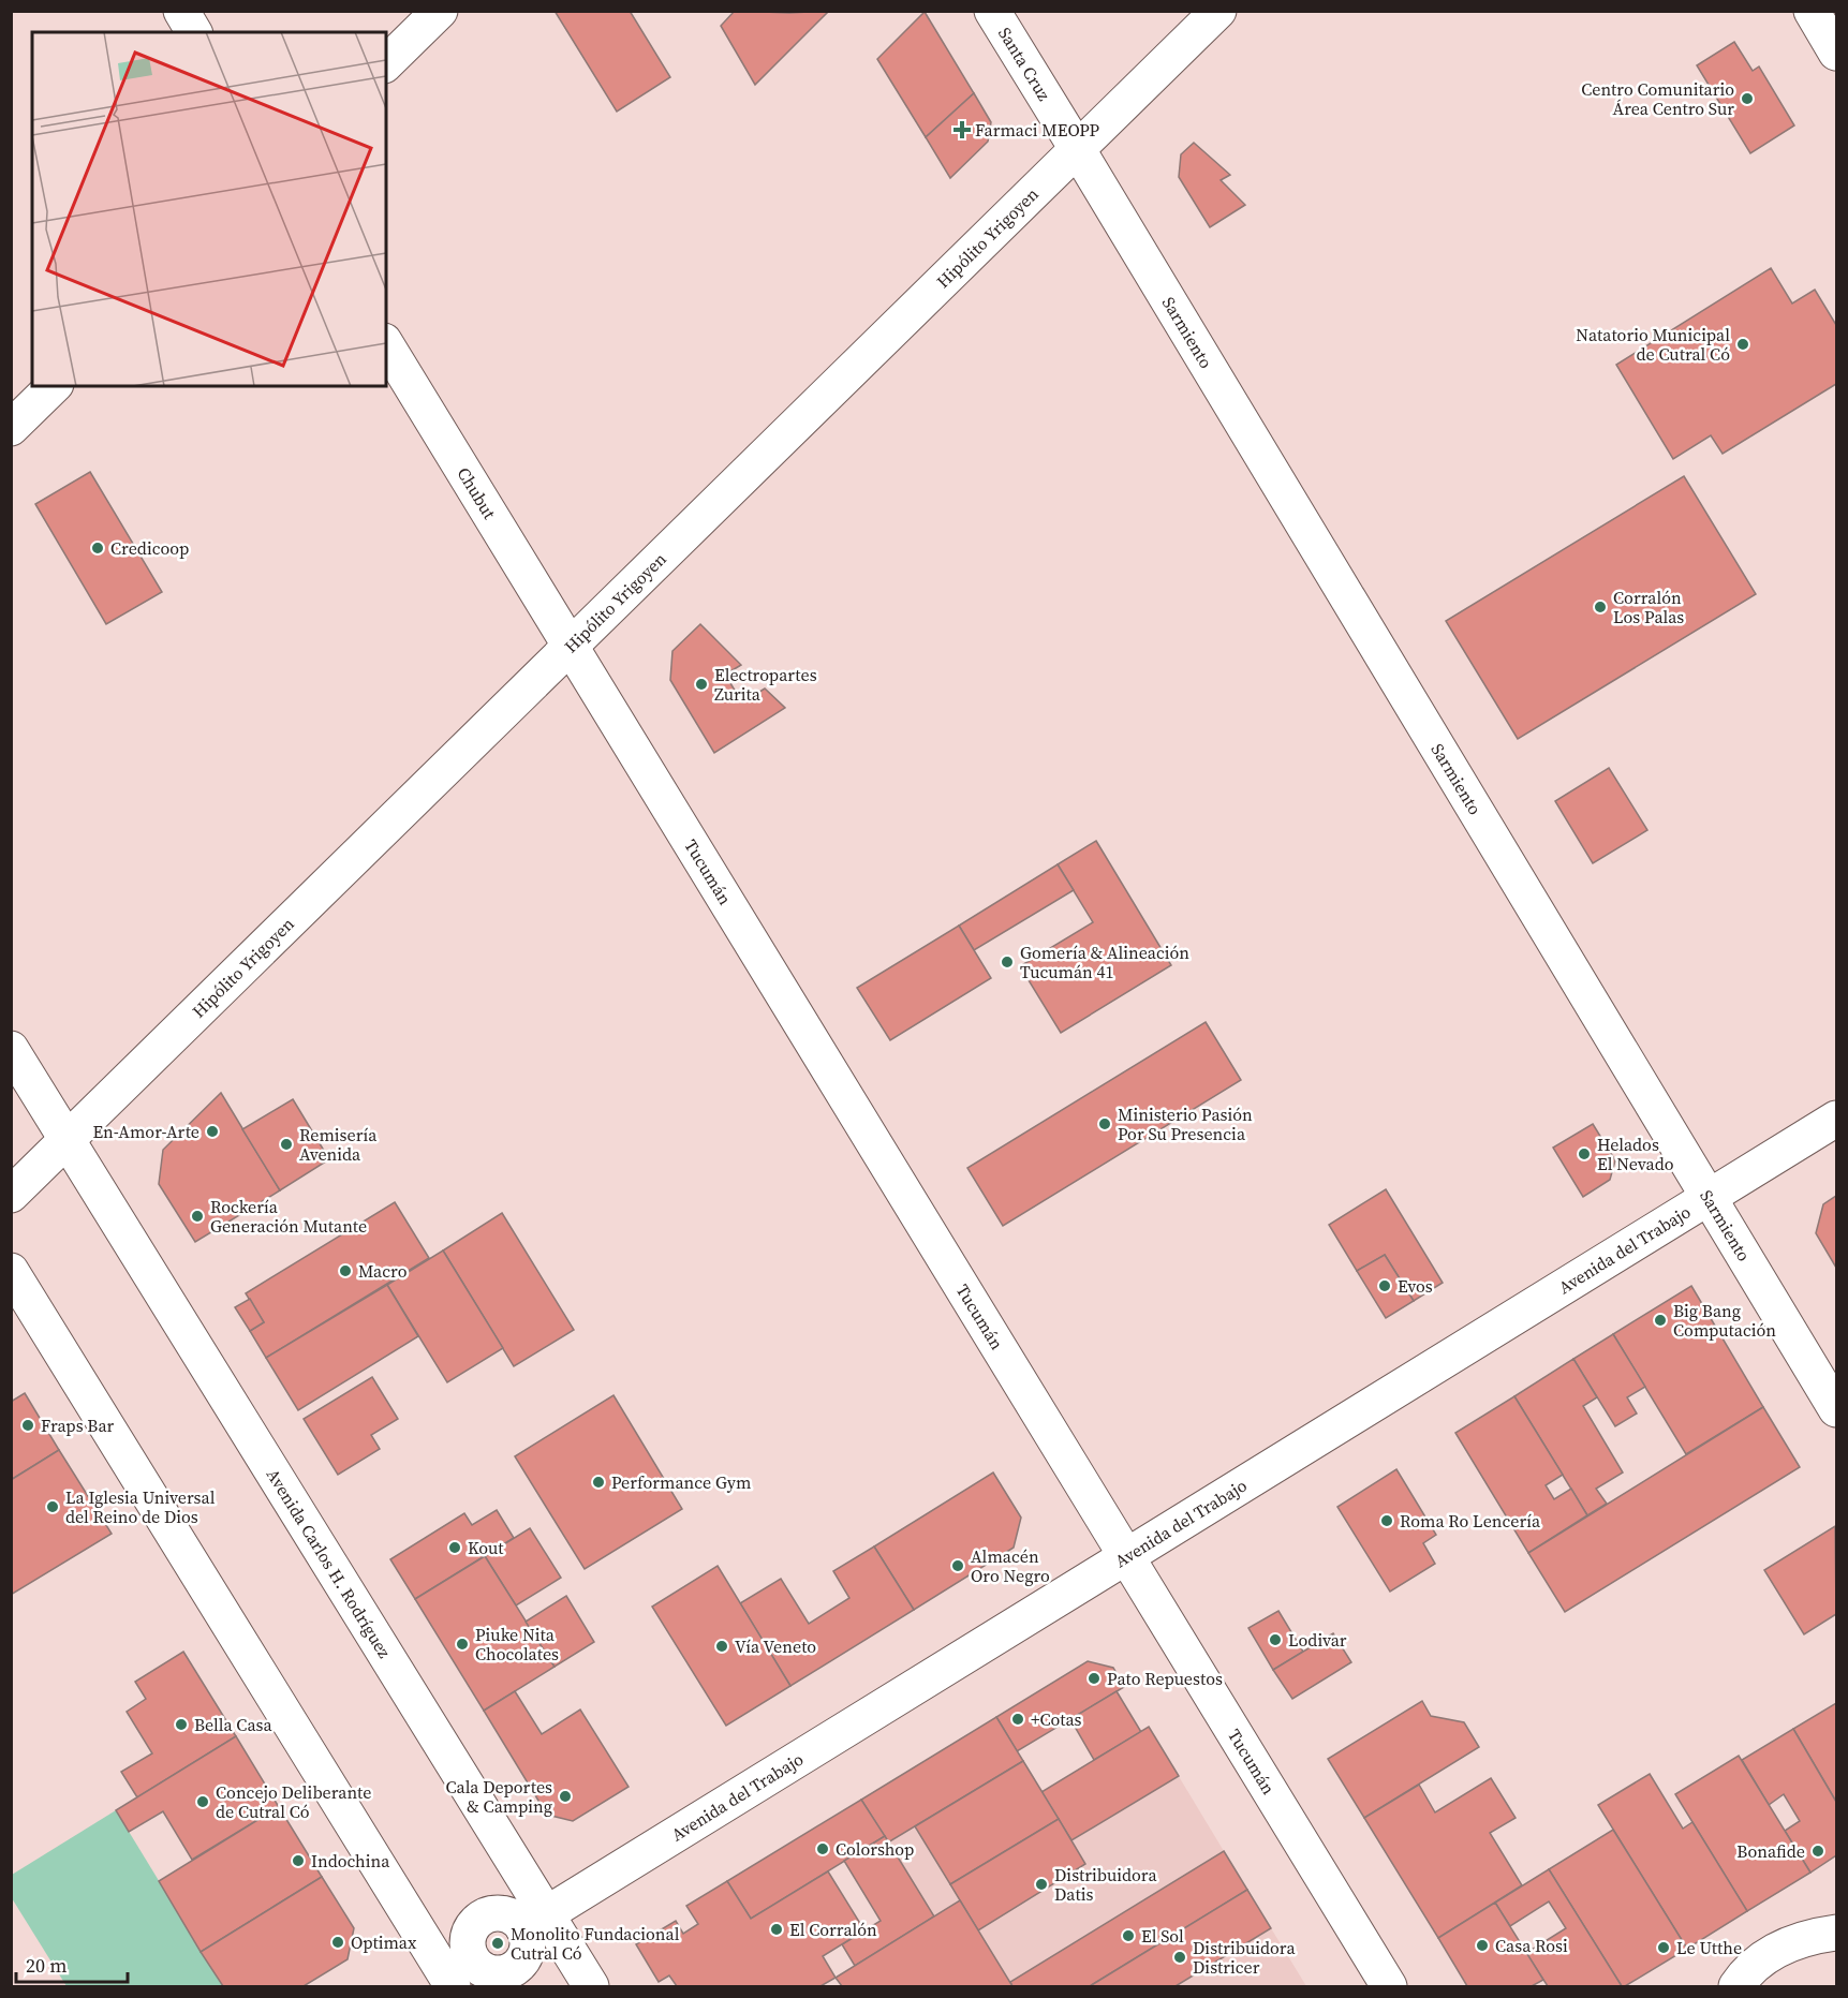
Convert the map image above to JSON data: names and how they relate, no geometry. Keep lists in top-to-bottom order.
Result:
{
  "streets": {
    "street": [
      "Santa Cruz",
      "Hipólito Yrigoyen",
      "Sarmiento",
      "Chubut",
      "Tucumán",
      "Avenida del Trabajo",
      "Avenida Carlos H. Rodríguez"
    ]
  },
  "crossings": [
    ["Santa Cruz", "Hipólito Yrigoyen"],
    ["Santa Cruz", "Sarmiento"],
    ["Hipólito Yrigoyen", "Sarmiento"],
    ["Hipólito Yrigoyen", "Chubut"],
    ["Hipólito Yrigoyen", "Tucumán"],
    ["Hipólito Yrigoyen", "Avenida Carlos H. Rodríguez"],
    ["Sarmiento", "Avenida del Trabajo"],
    ["Chubut", "Tucumán"],
    ["Tucumán", "Avenida del Trabajo"],
    ["Avenida del Trabajo", "Avenida Carlos H. Rodríguez"]
  ],
  "places": {
    "other": [
      "Centro Comunitario Área Centro Sur",
      "Natatorio Municipal de Cutral Có",
      "Credicoop",
      "Corralón Los Palas",
      "Electropartes Zurita",
      "Gomería & Alineación Tucumán 41",
      "Ministerio Pasión Por Su Presencia",
      "En-Amor-Arte",
      "Remisería Avenida",
      "Helados El Nevado",
      "Rockería Generación Mutante",
      "Macro",
      "Evos",
      "Big Bang Computación",
      "Fraps Bar",
      "Performance Gym",
      "La Iglesia Universal del Reino de Dios",
      "Roma Ro Lencería",
      "Kout",
      "Almacén Oro Negro",
      "Lodivar",
      "Piuke Nita Chocolates",
      "Vía Veneto",
      "Pato Repuestos",
      "+Cotas",
      "Bella Casa",
      "Cala Deportes & Camping",
      "Concejo Deliberante de Cutral Có",
      "Colorshop",
      "Bonafide",
      "Indochina",
      "Distribuidora Datis",
      "El Corralón",
      "El Sol",
      "Optimax",
      "Monolito Fundacional Cutral Có",
      "Casa Rosi",
      "Le Utthe",
      "Distribuidora Districer"
    ],
    "health": ["Farmaci MEOPP"]
  },
  "scale_bar": "20 m"
}
